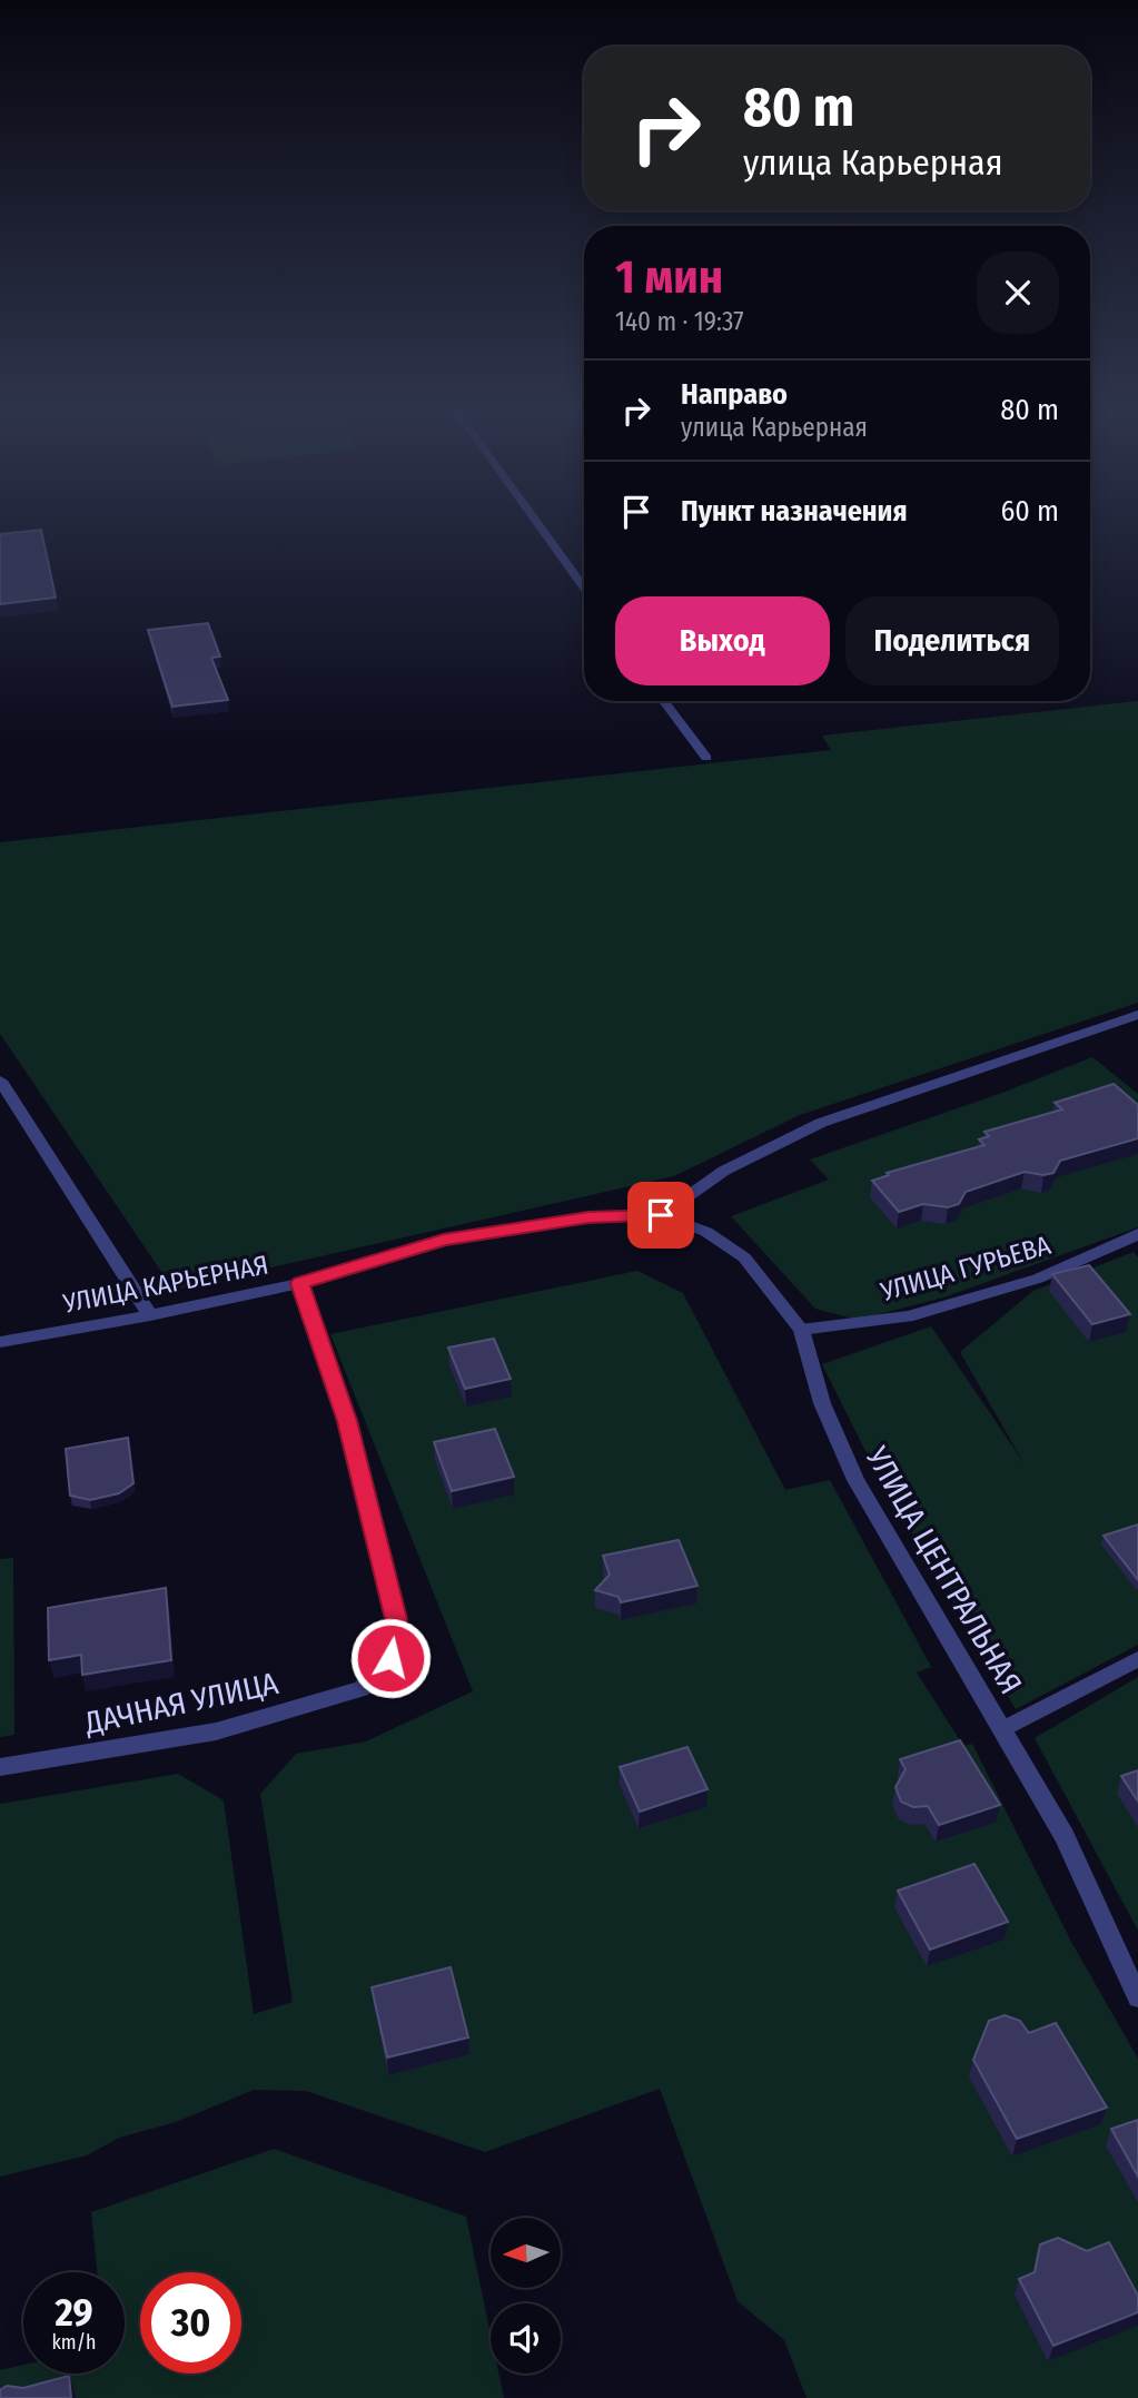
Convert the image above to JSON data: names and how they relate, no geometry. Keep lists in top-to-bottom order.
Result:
{
  "streets": {
    "street": [
      "УЛИЦА ГУРЬЕВА",
      "УЛИЦА КАРЬЕРНАЯ",
      "УЛИЦА ЦЕНТРАЛЬНАЯ",
      "ДАЧНАЯ УЛИЦА"
    ]
  },
  "crossings": [
    ["УЛИЦА ГУРЬЕВА", "УЛИЦА ЦЕНТРАЛЬНАЯ"],
    ["УЛИЦА КАРЬЕРНАЯ", "УЛИЦА ЦЕНТРАЛЬНАЯ"],
    ["УЛИЦА КАРЬЕРНАЯ", "ДАЧНАЯ УЛИЦА"]
  ],
  "north": "left",
  "page": {
    "turn": ["80 m", "улица Карьерная"],
    "heading": ["1 мин", "140 m · 19:37"],
    "list": [
      {
        "name": "Направо",
        "note": "улица Карьерная",
        "value": "80 m"
      },
      {
        "name": "Пункт назначения",
        "value": "60 m"
      }
    ],
    "buttons": ["Выход", "Поделиться"],
    "speed": "29 km/h",
    "limit": "30"
  }
}
